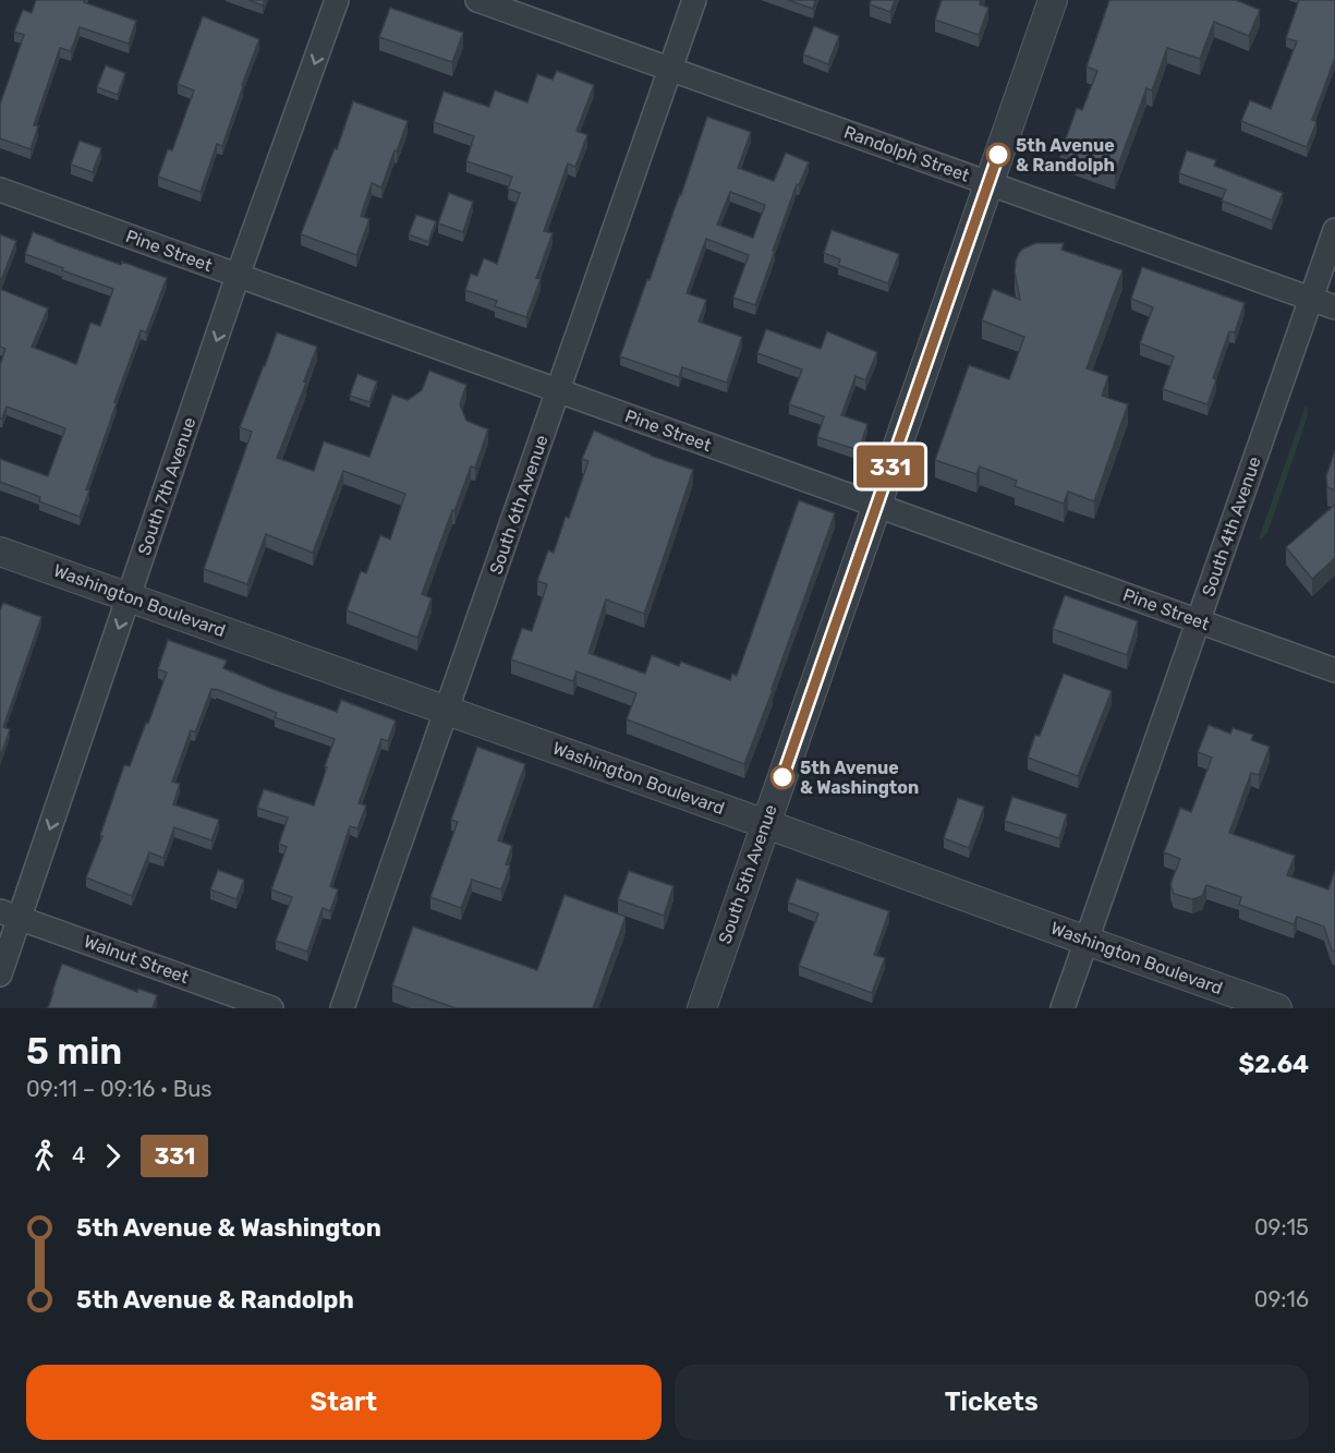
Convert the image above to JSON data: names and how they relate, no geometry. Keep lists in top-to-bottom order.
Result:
{
  "streets": {
    "street": [
      "Randolph Street",
      "Pine Street",
      "South 7th Avenue",
      "South 6th Avenue",
      "South 4th Avenue",
      "Washington Boulevard",
      "South 5th Avenue",
      "Walnut Street"
    ]
  },
  "crossings": [
    ["Randolph Street", "South 6th Avenue"],
    ["Randolph Street", "South 4th Avenue"],
    ["Randolph Street", "South 5th Avenue"],
    ["Pine Street", "South 7th Avenue"],
    ["Pine Street", "South 6th Avenue"],
    ["Pine Street", "South 4th Avenue"],
    ["Pine Street", "South 5th Avenue"],
    ["South 7th Avenue", "Washington Boulevard"],
    ["South 7th Avenue", "Walnut Street"],
    ["South 6th Avenue", "Washington Boulevard"],
    ["South 4th Avenue", "Washington Boulevard"],
    ["Washington Boulevard", "South 5th Avenue"]
  ],
  "one_way": ["South 7th Avenue"],
  "places": ["5th Avenue & Randolph", "5th Avenue & Washington"],
  "lines": ["bus line 331"],
  "page": {
    "on_map": "331",
    "heading": ["5 min", "09:11 – 09:16 · Bus", "$2.64"],
    "legs": ["4", "331"],
    "list": [
      {
        "name": "5th Avenue & Washington",
        "value": "09:15"
      },
      {
        "name": "5th Avenue & Randolph",
        "value": "09:16"
      }
    ],
    "buttons": ["Start", "Tickets"]
  }
}
